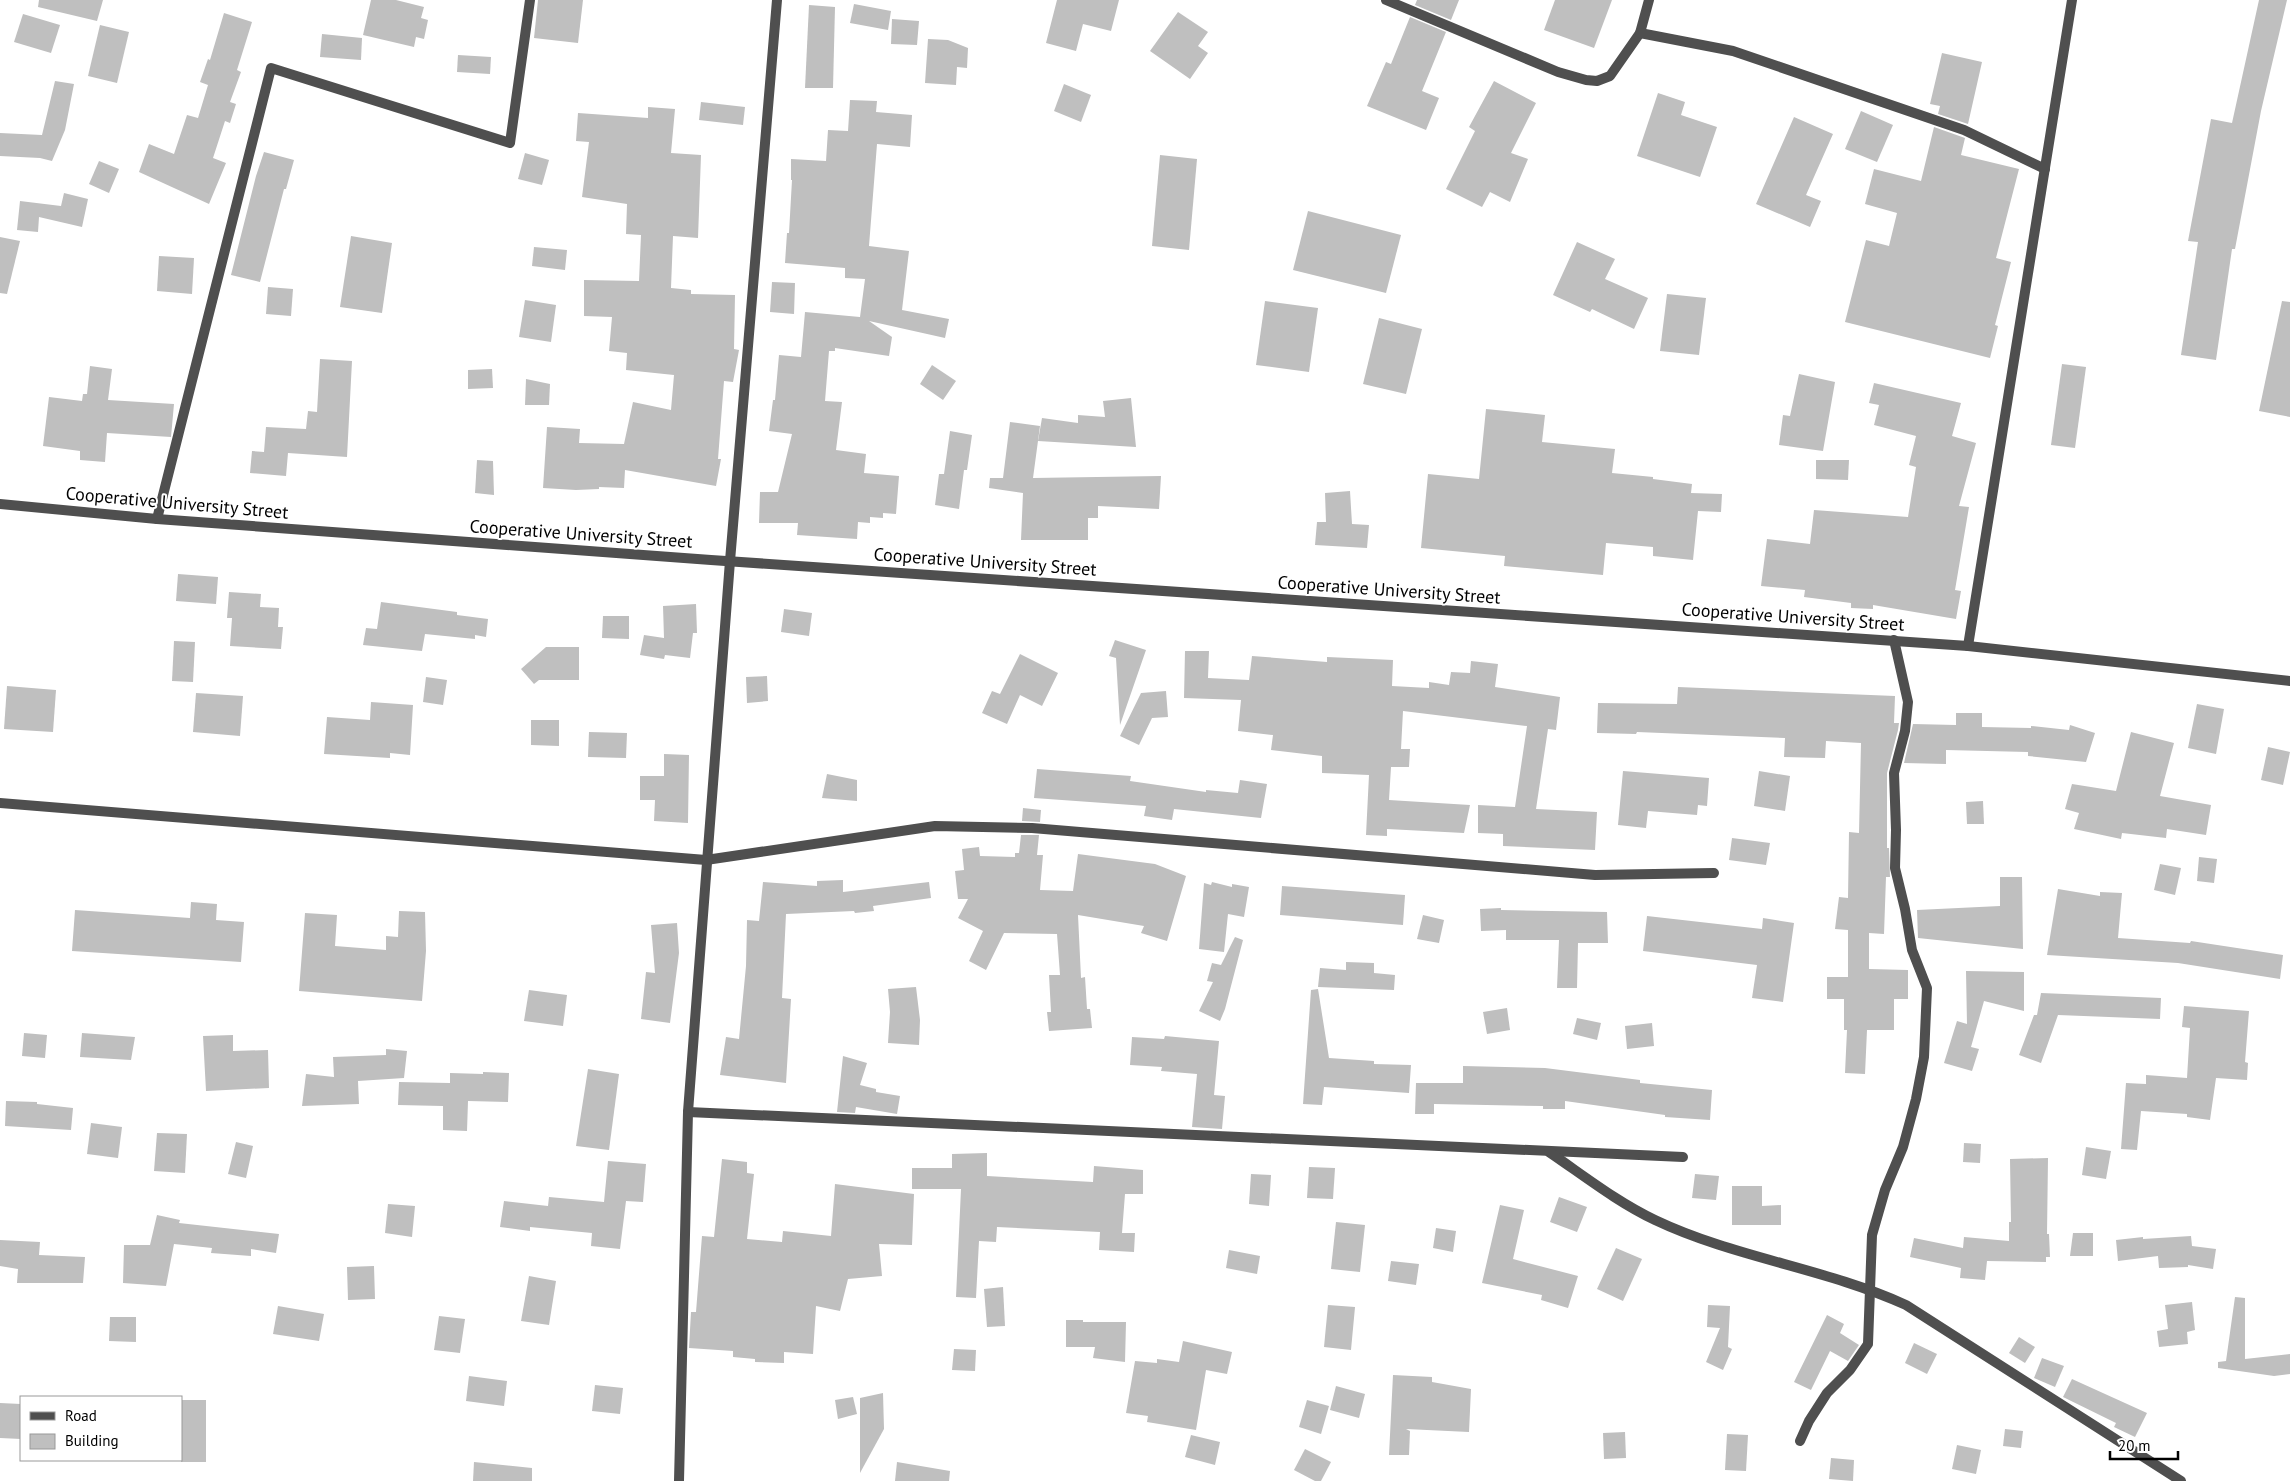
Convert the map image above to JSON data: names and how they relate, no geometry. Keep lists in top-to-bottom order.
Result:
{
  "streets": {
    "street": ["Cooperative University Street"]
  },
  "legend": ["Road", "Building"],
  "scale_bar": "20 m"
}
